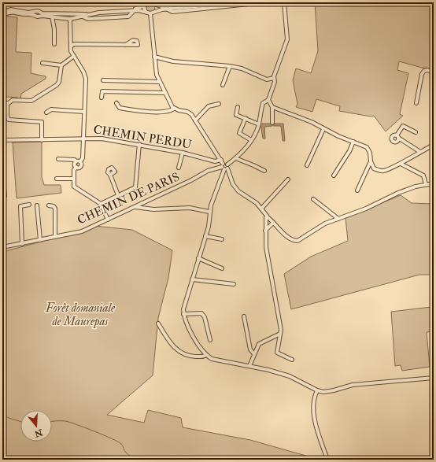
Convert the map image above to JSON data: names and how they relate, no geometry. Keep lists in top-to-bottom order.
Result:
{
  "streets": {
    "street": ["CHEMIN PERDU", "CHEMIN DE PARIS"]
  },
  "crossings": [
    ["CHEMIN PERDU", "CHEMIN DE PARIS"]
  ],
  "parks": ["Forêt domaniale de Maurepas"],
  "north": "bottom"
}
